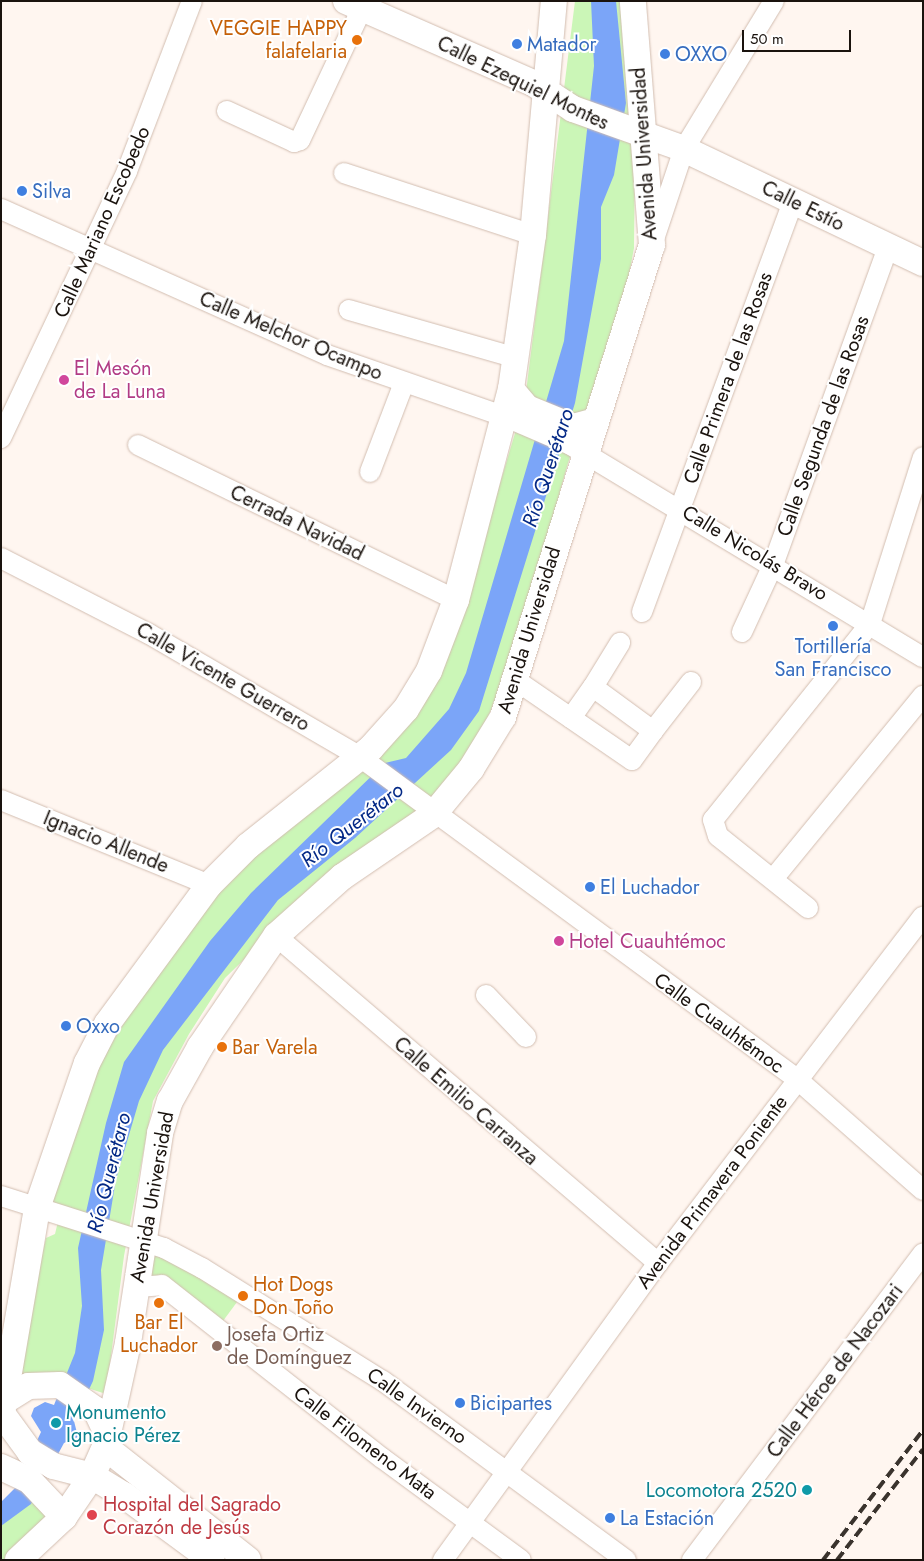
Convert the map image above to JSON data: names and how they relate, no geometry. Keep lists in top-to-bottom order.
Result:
{
  "streets": {
    "main road": ["Calle Ezequiel Montes", "Avenida Universidad", "Calle Estío"],
    "street": [
      "Calle Mariano Escobedo",
      "Calle Melchor Ocampo",
      "Calle Primera de las Rosas",
      "Calle Segunda de las Rosas",
      "Cerrada Navidad",
      "Calle Nicolás Bravo",
      "Calle Vicente Guerrero",
      "Ignacio Allende",
      "Calle Cuauhtémoc",
      "Calle Emilio Carranza",
      "Avenida Primavera Poniente",
      "Calle Héroe de Nacozari",
      "Calle Invierno",
      "Calle Filomeno Mata"
    ]
  },
  "crossings": [
    ["Calle Ezequiel Montes", "Avenida Universidad"],
    ["Calle Ezequiel Montes", "Calle Estío"],
    ["Avenida Universidad", "Calle Nicolás Bravo"],
    ["Avenida Universidad", "Calle Vicente Guerrero"],
    ["Avenida Universidad", "Calle Cuauhtémoc"],
    ["Avenida Universidad", "Calle Emilio Carranza"],
    ["Avenida Universidad", "Calle Invierno"],
    ["Avenida Universidad", "Calle Filomeno Mata"],
    ["Calle Estío", "Calle Primera de las Rosas"],
    ["Calle Estío", "Calle Segunda de las Rosas"],
    ["Calle Mariano Escobedo", "Calle Melchor Ocampo"],
    ["Calle Primera de las Rosas", "Calle Nicolás Bravo"],
    ["Calle Segunda de las Rosas", "Calle Nicolás Bravo"],
    ["Calle Vicente Guerrero", "Calle Cuauhtémoc"],
    ["Calle Cuauhtémoc", "Avenida Primavera Poniente"],
    ["Calle Emilio Carranza", "Avenida Primavera Poniente"],
    ["Avenida Primavera Poniente", "Calle Invierno"],
    ["Avenida Primavera Poniente", "Calle Filomeno Mata"]
  ],
  "water": ["Río Querétaro"],
  "places": [
    "VEGGIE HAPPY falafelaria",
    "Matador",
    "OXXO",
    "Silva",
    "El Mesón de La Luna",
    "Tortillería San Francisco",
    "El Luchador",
    "Hotel Cuauhtémoc",
    "Oxxo",
    "Bar Varela",
    "Hot Dogs Don Toño",
    "Bar El Luchador",
    "Josefa Ortiz de Domínguez",
    "Bicipartes",
    "Monumento Ignacio Pérez",
    "Locomotora 2520",
    "Hospital del Sagrado Corazón de Jesús",
    "La Estación"
  ],
  "scale_bar": "50 m"
}
